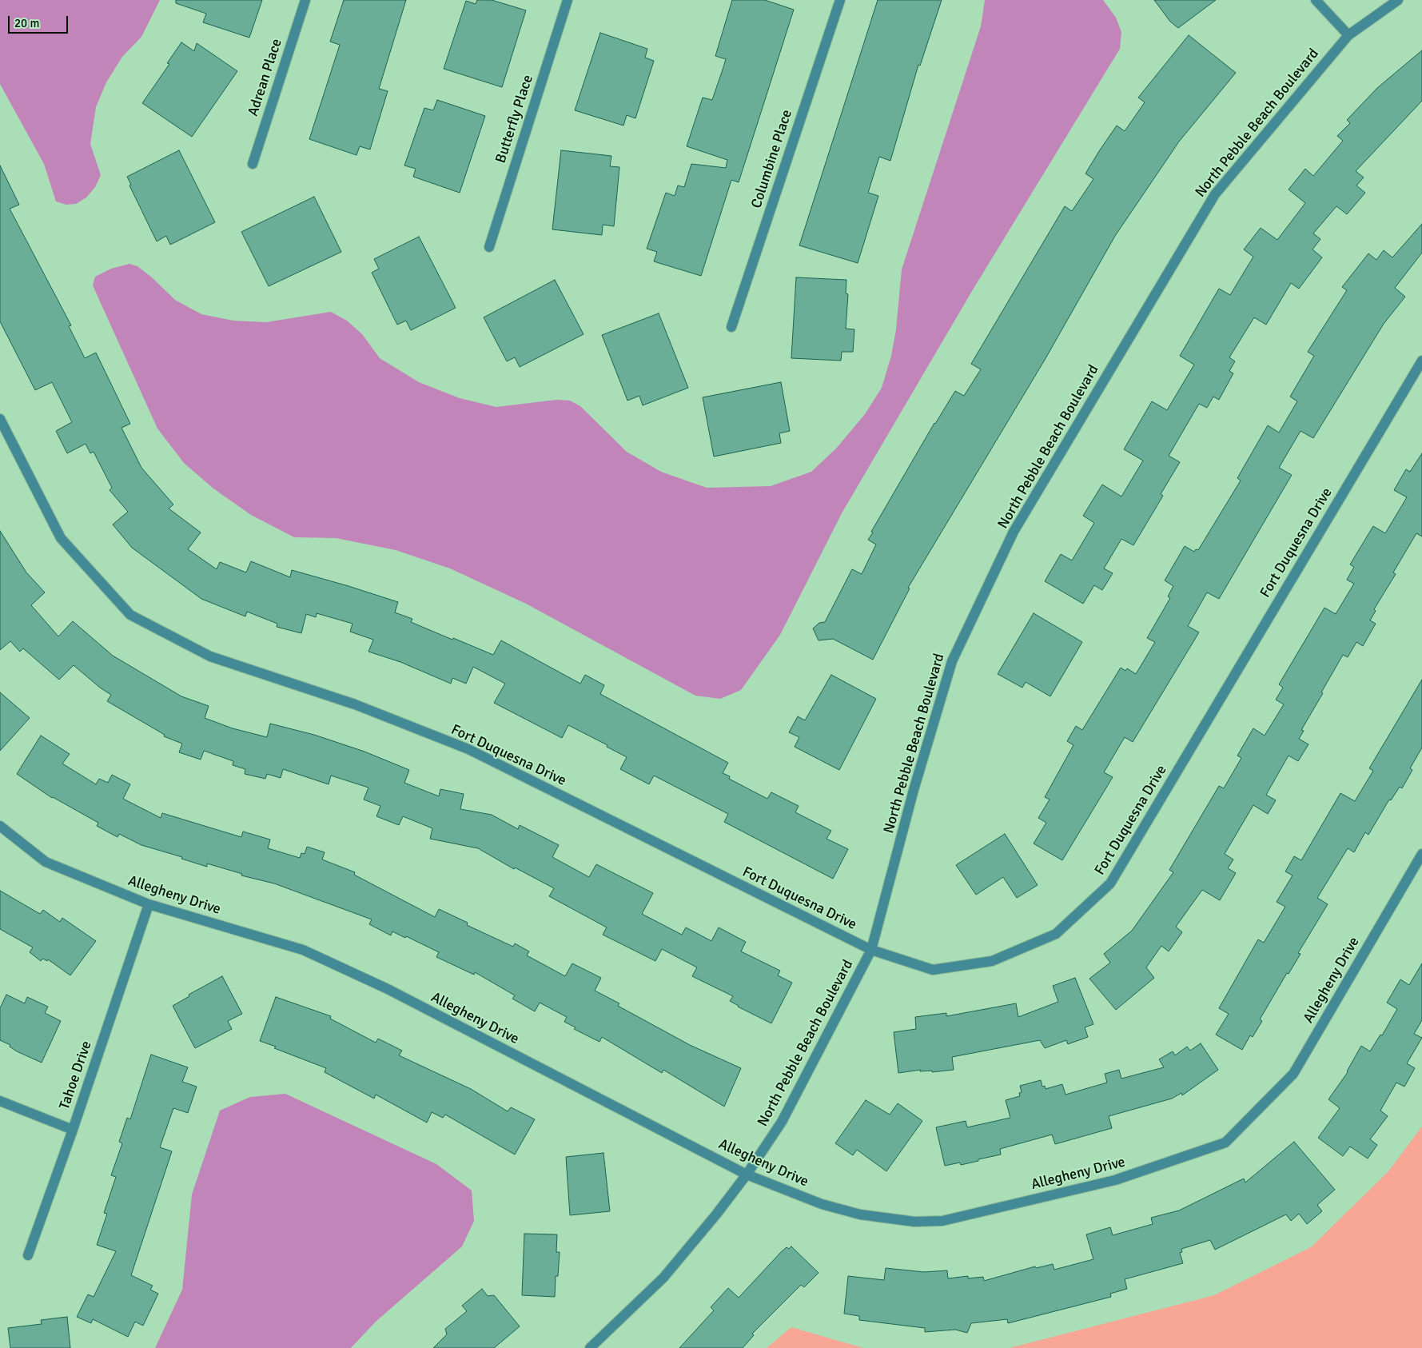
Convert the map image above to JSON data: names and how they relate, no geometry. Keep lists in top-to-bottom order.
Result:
{
  "streets": {
    "street": [
      "Adrean Place",
      "Butterfly Place",
      "North Pebble Beach Boulevard",
      "Columbine Place",
      "Fort Duquesna Drive",
      "Allegheny Drive",
      "Tahoe Drive"
    ]
  },
  "crossings": [
    ["North Pebble Beach Boulevard", "Fort Duquesna Drive"],
    ["North Pebble Beach Boulevard", "Allegheny Drive"],
    ["Allegheny Drive", "Tahoe Drive"]
  ],
  "scale_bar": "20 m"
}
